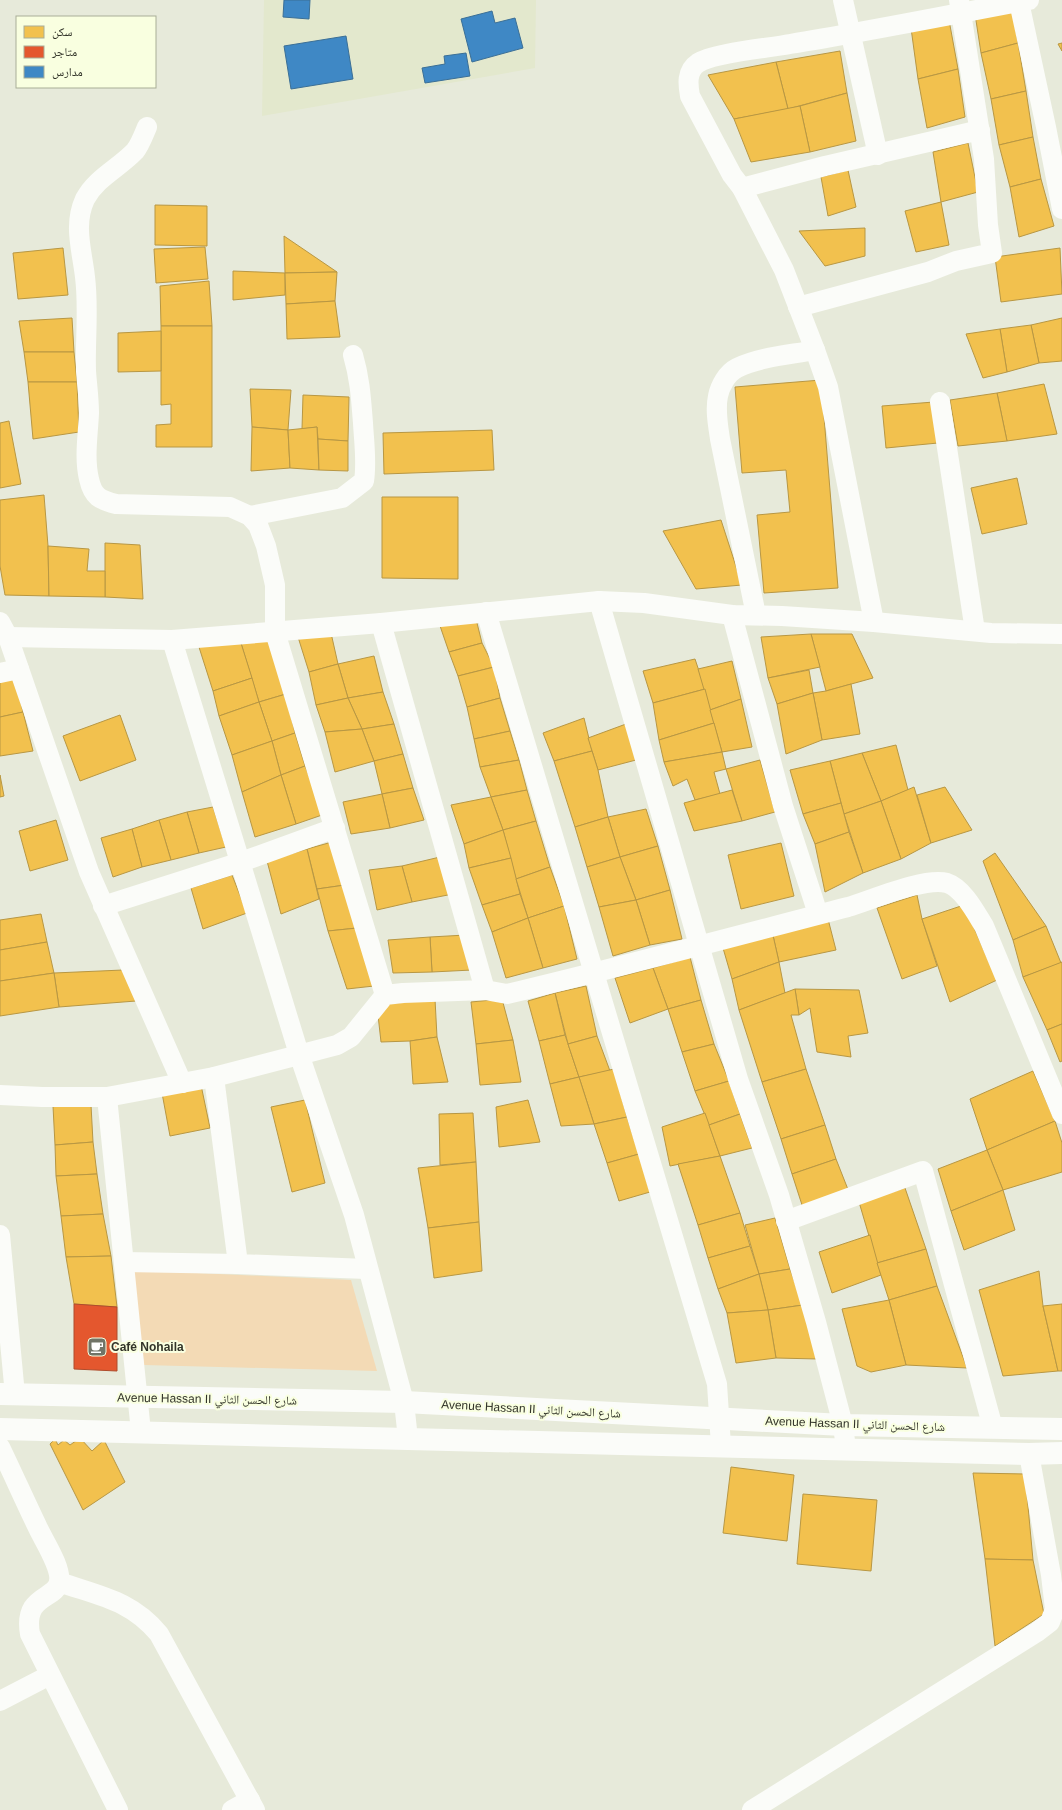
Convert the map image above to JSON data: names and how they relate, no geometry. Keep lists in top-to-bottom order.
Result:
{
  "streets": {
    "main road": ["Avenue Hassan II شارع الحسن الثاني"]
  },
  "places": {
    "cafe": ["Café Nohaila"]
  },
  "legend": ["سكن", "متاجر", "مدارس"]
}
